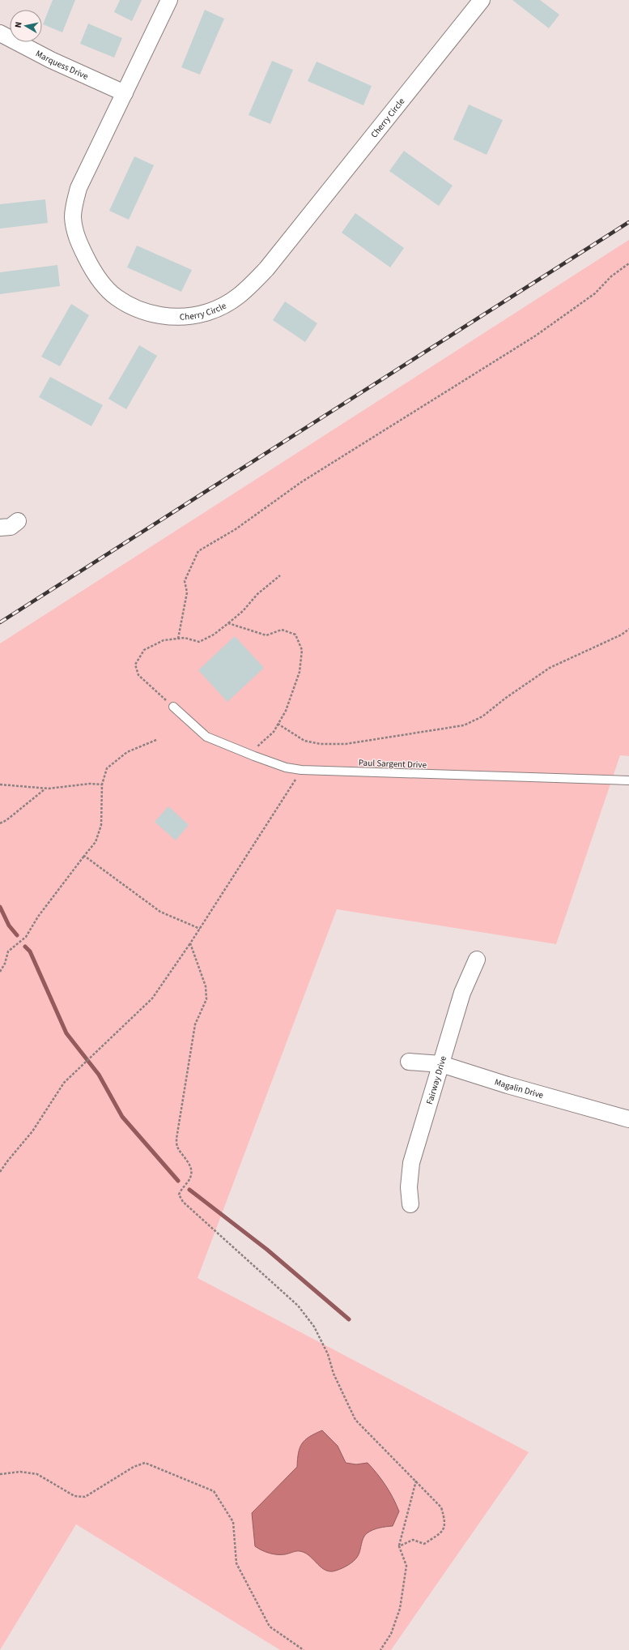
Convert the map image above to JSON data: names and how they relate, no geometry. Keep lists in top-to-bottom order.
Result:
{
  "streets": {
    "street": [
      "Marquess Drive",
      "Cherry Circle",
      "Fairway Drive",
      "Magalin Drive"
    ],
    "lane": ["Paul Sargent Drive"]
  },
  "crossings": [
    ["Marquess Drive", "Cherry Circle"],
    ["Fairway Drive", "Magalin Drive"]
  ],
  "north": "left"
}
